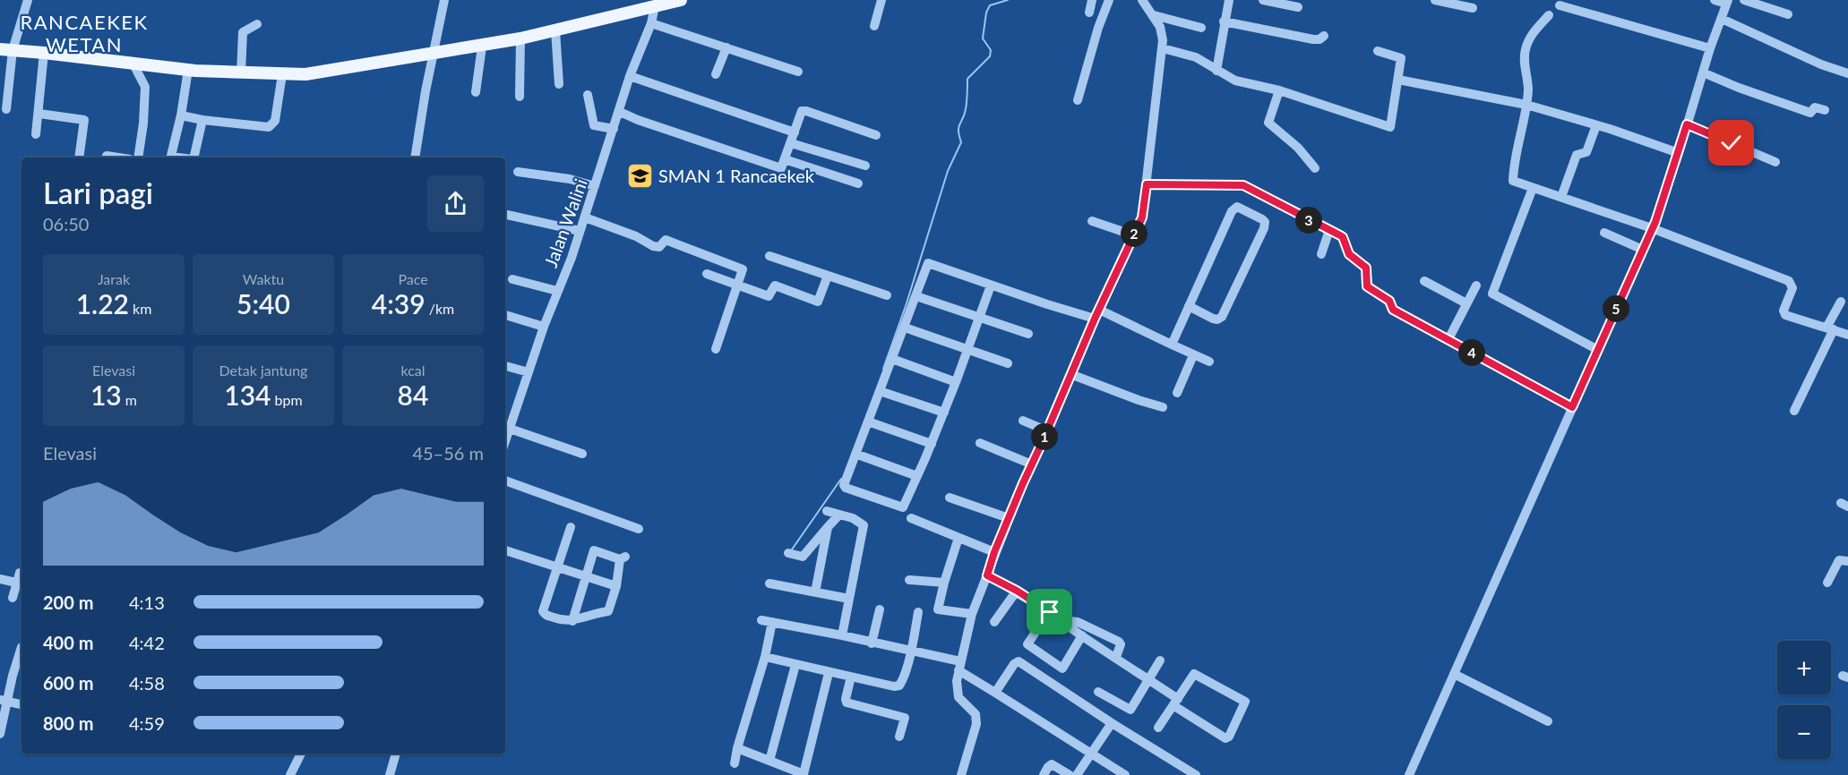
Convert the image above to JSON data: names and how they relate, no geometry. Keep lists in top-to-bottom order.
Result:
{
  "streets": {
    "street": ["Jalan Walini"]
  },
  "districts": ["RANCAEKEK WETAN"],
  "places": {
    "school or university": ["SMAN 1 Rancaekek"]
  },
  "page": {
    "heading": ["Lari pagi", "06:50"],
    "pins": [
      "3",
      "2",
      "5",
      "4",
      "1"
    ],
    "stats": [
      ["Jarak", "1.22 km"],
      ["Waktu", "5:40"],
      ["Pace", "4:39 /km"],
      ["Elevasi", "13 m"],
      ["Detak jantung", "134 bpm"],
      ["kcal", "84"]
    ],
    "chart": ["Elevasi", "45–56 m"],
    "list": [
      {
        "name": "200 m",
        "note": "4:13"
      },
      {
        "name": "400 m",
        "note": "4:42"
      },
      {
        "name": "600 m",
        "note": "4:58"
      },
      {
        "name": "800 m",
        "note": "4:59"
      }
    ],
    "map_buttons": ["+", "−"]
  }
}
